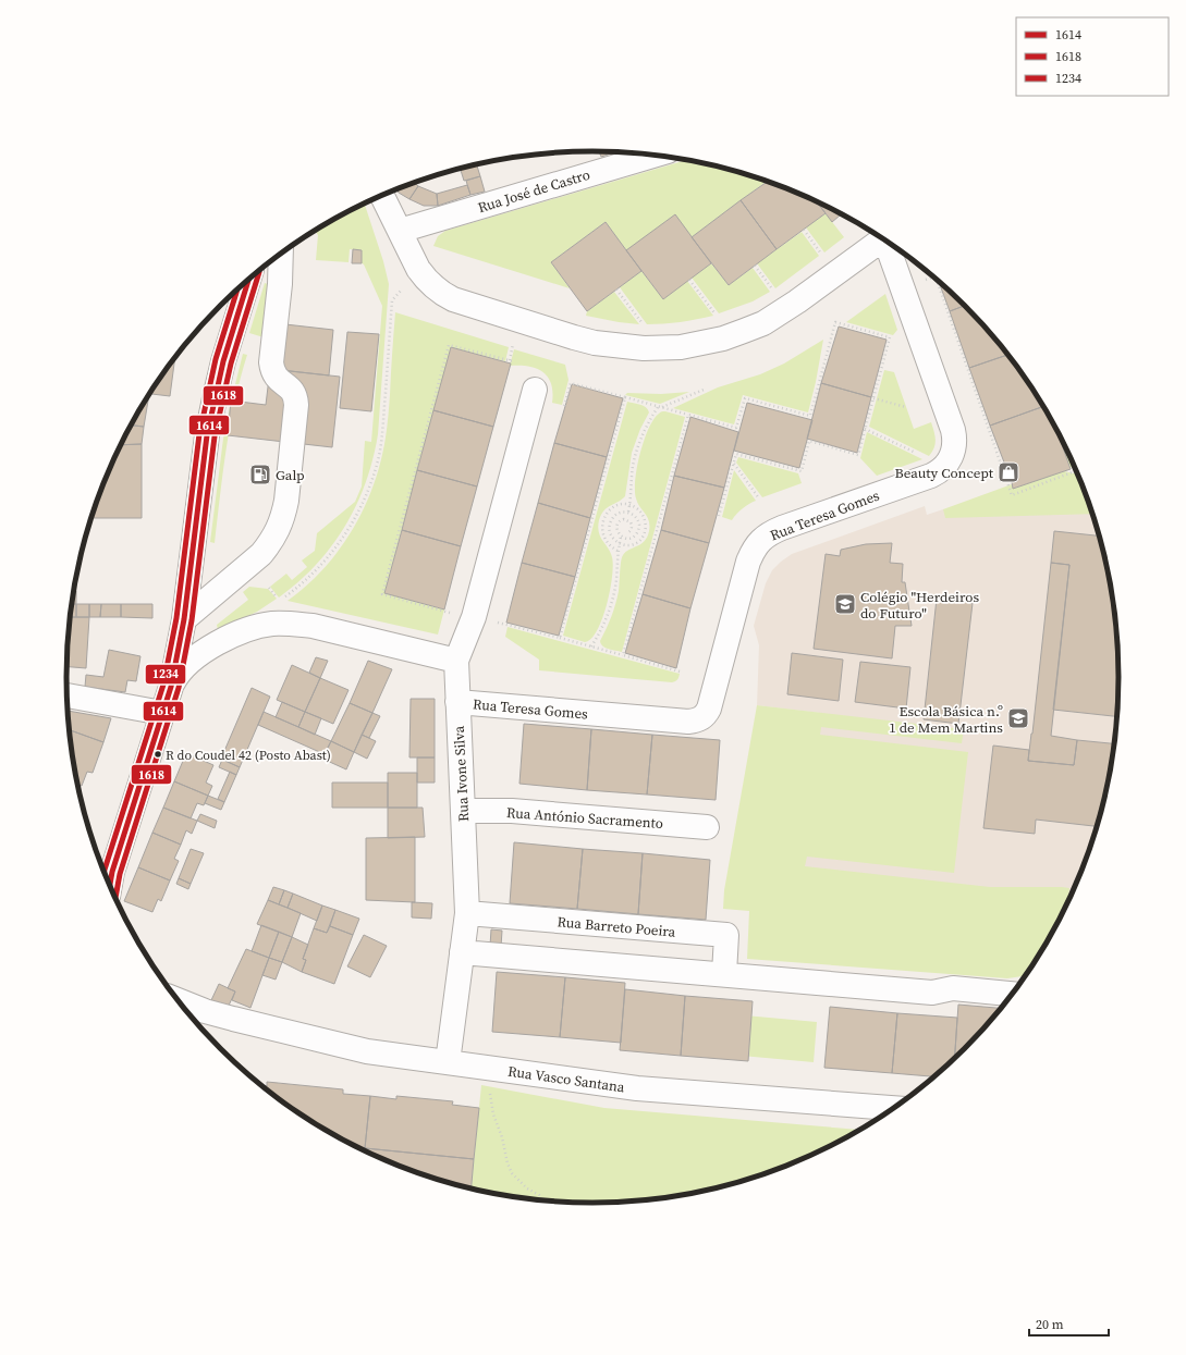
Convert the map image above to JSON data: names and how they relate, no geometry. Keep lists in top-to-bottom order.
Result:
{
  "streets": {
    "street": [
      "Rua José de Castro",
      "Rua Teresa Gomes",
      "Rua Ivone Silva",
      "Rua António Sacramento",
      "Rua Barreto Poeira",
      "Rua Vasco Santana"
    ]
  },
  "crossings": [
    ["Rua Teresa Gomes", "Rua Ivone Silva"],
    ["Rua Ivone Silva", "Rua António Sacramento"],
    ["Rua Ivone Silva", "Rua Barreto Poeira"],
    ["Rua Ivone Silva", "Rua Vasco Santana"]
  ],
  "places": {
    "shop": ["Beauty Concept"],
    "fuel station": ["Galp"],
    "school or university": ["Colégio \"Herdeiros do Futuro\"", "Escola Básica n.º 1 de Mem Martins"],
    "other": ["R do Coudel 42 (Posto Abast)"]
  },
  "lines": ["transit line 1618", "transit line 1614", "transit line 1234"],
  "legend": ["1614", "1618", "1234"],
  "scale_bar": "20 m"
}
